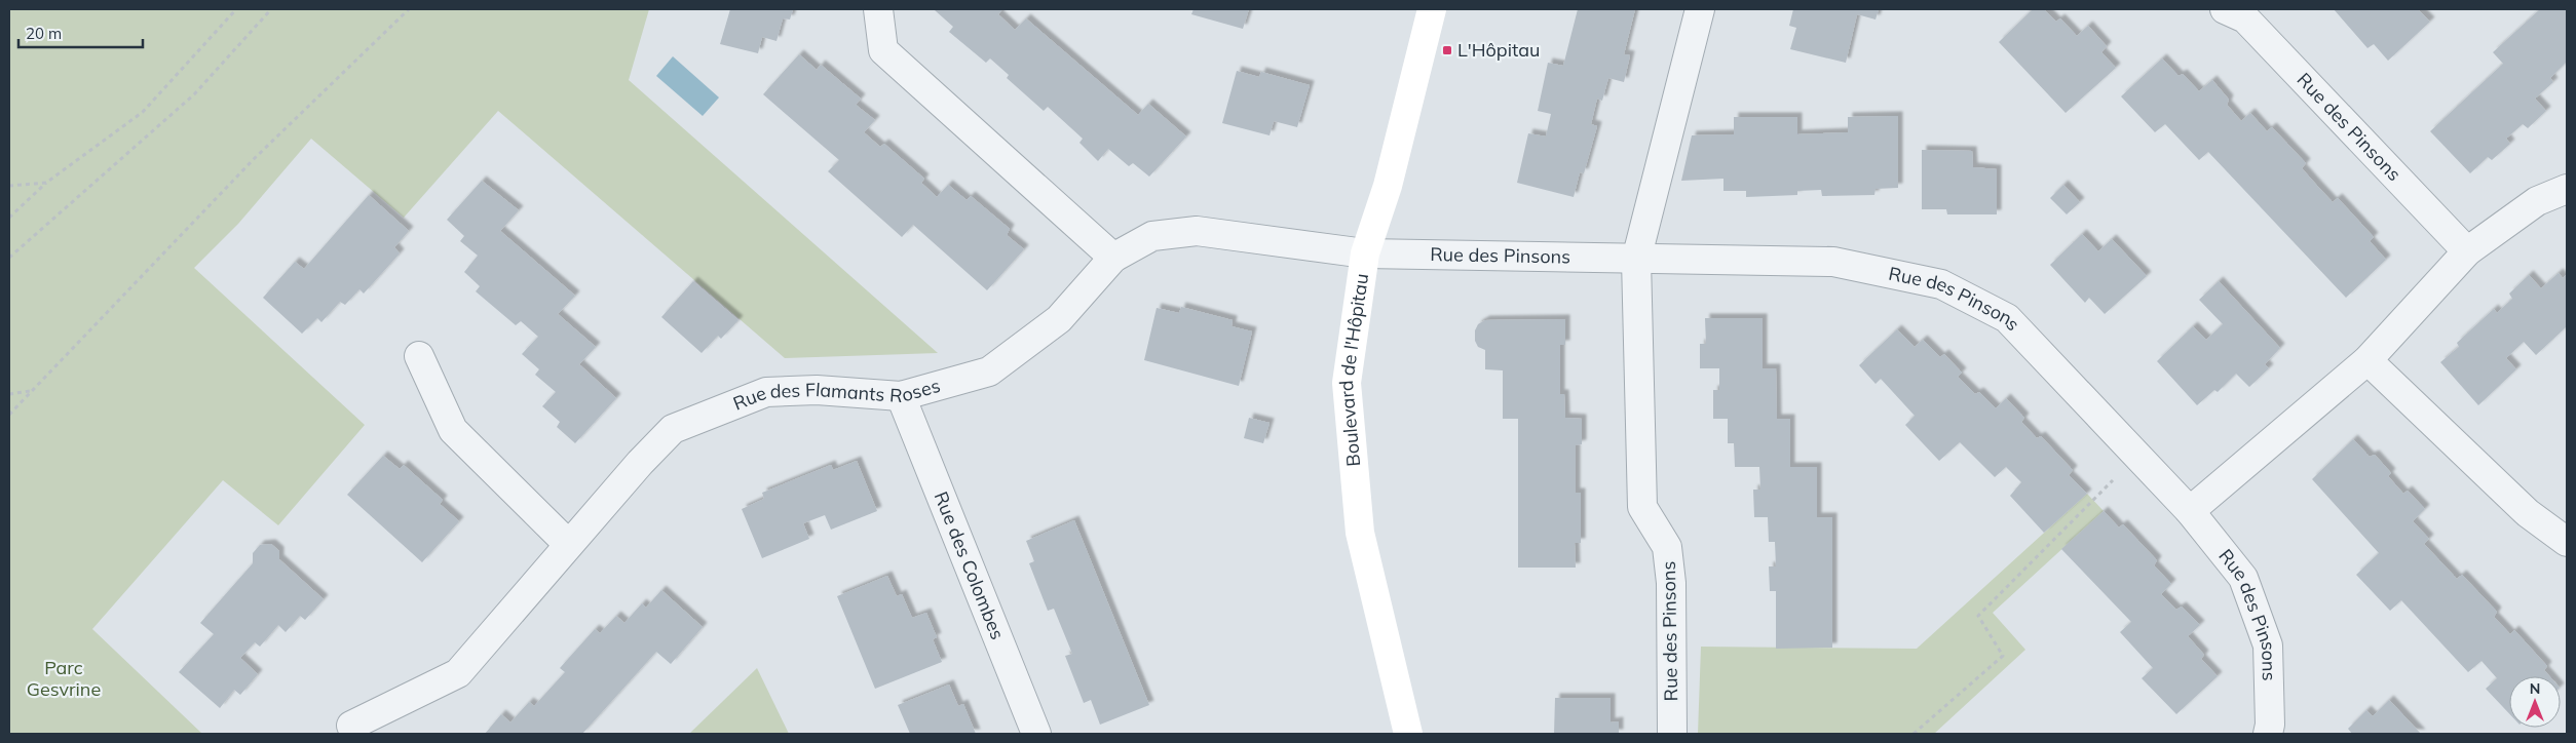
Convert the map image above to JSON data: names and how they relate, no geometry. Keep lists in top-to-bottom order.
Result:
{
  "streets": {
    "street": [
      "Rue des Pinsons",
      "Boulevard de l'Hôpitau",
      "Rue des Flamants Roses",
      "Rue des Colombes"
    ]
  },
  "crossings": [
    ["Rue des Pinsons", "Boulevard de l'Hôpitau"],
    ["Rue des Pinsons", "Rue des Flamants Roses"],
    ["Boulevard de l'Hôpitau", "Rue des Flamants Roses"],
    ["Rue des Flamants Roses", "Rue des Colombes"]
  ],
  "parks": ["Parc Gesvrine"],
  "places": {
    "transit": ["L'Hôpitau"]
  },
  "scale_bar": "20 m",
  "north": "top"
}
